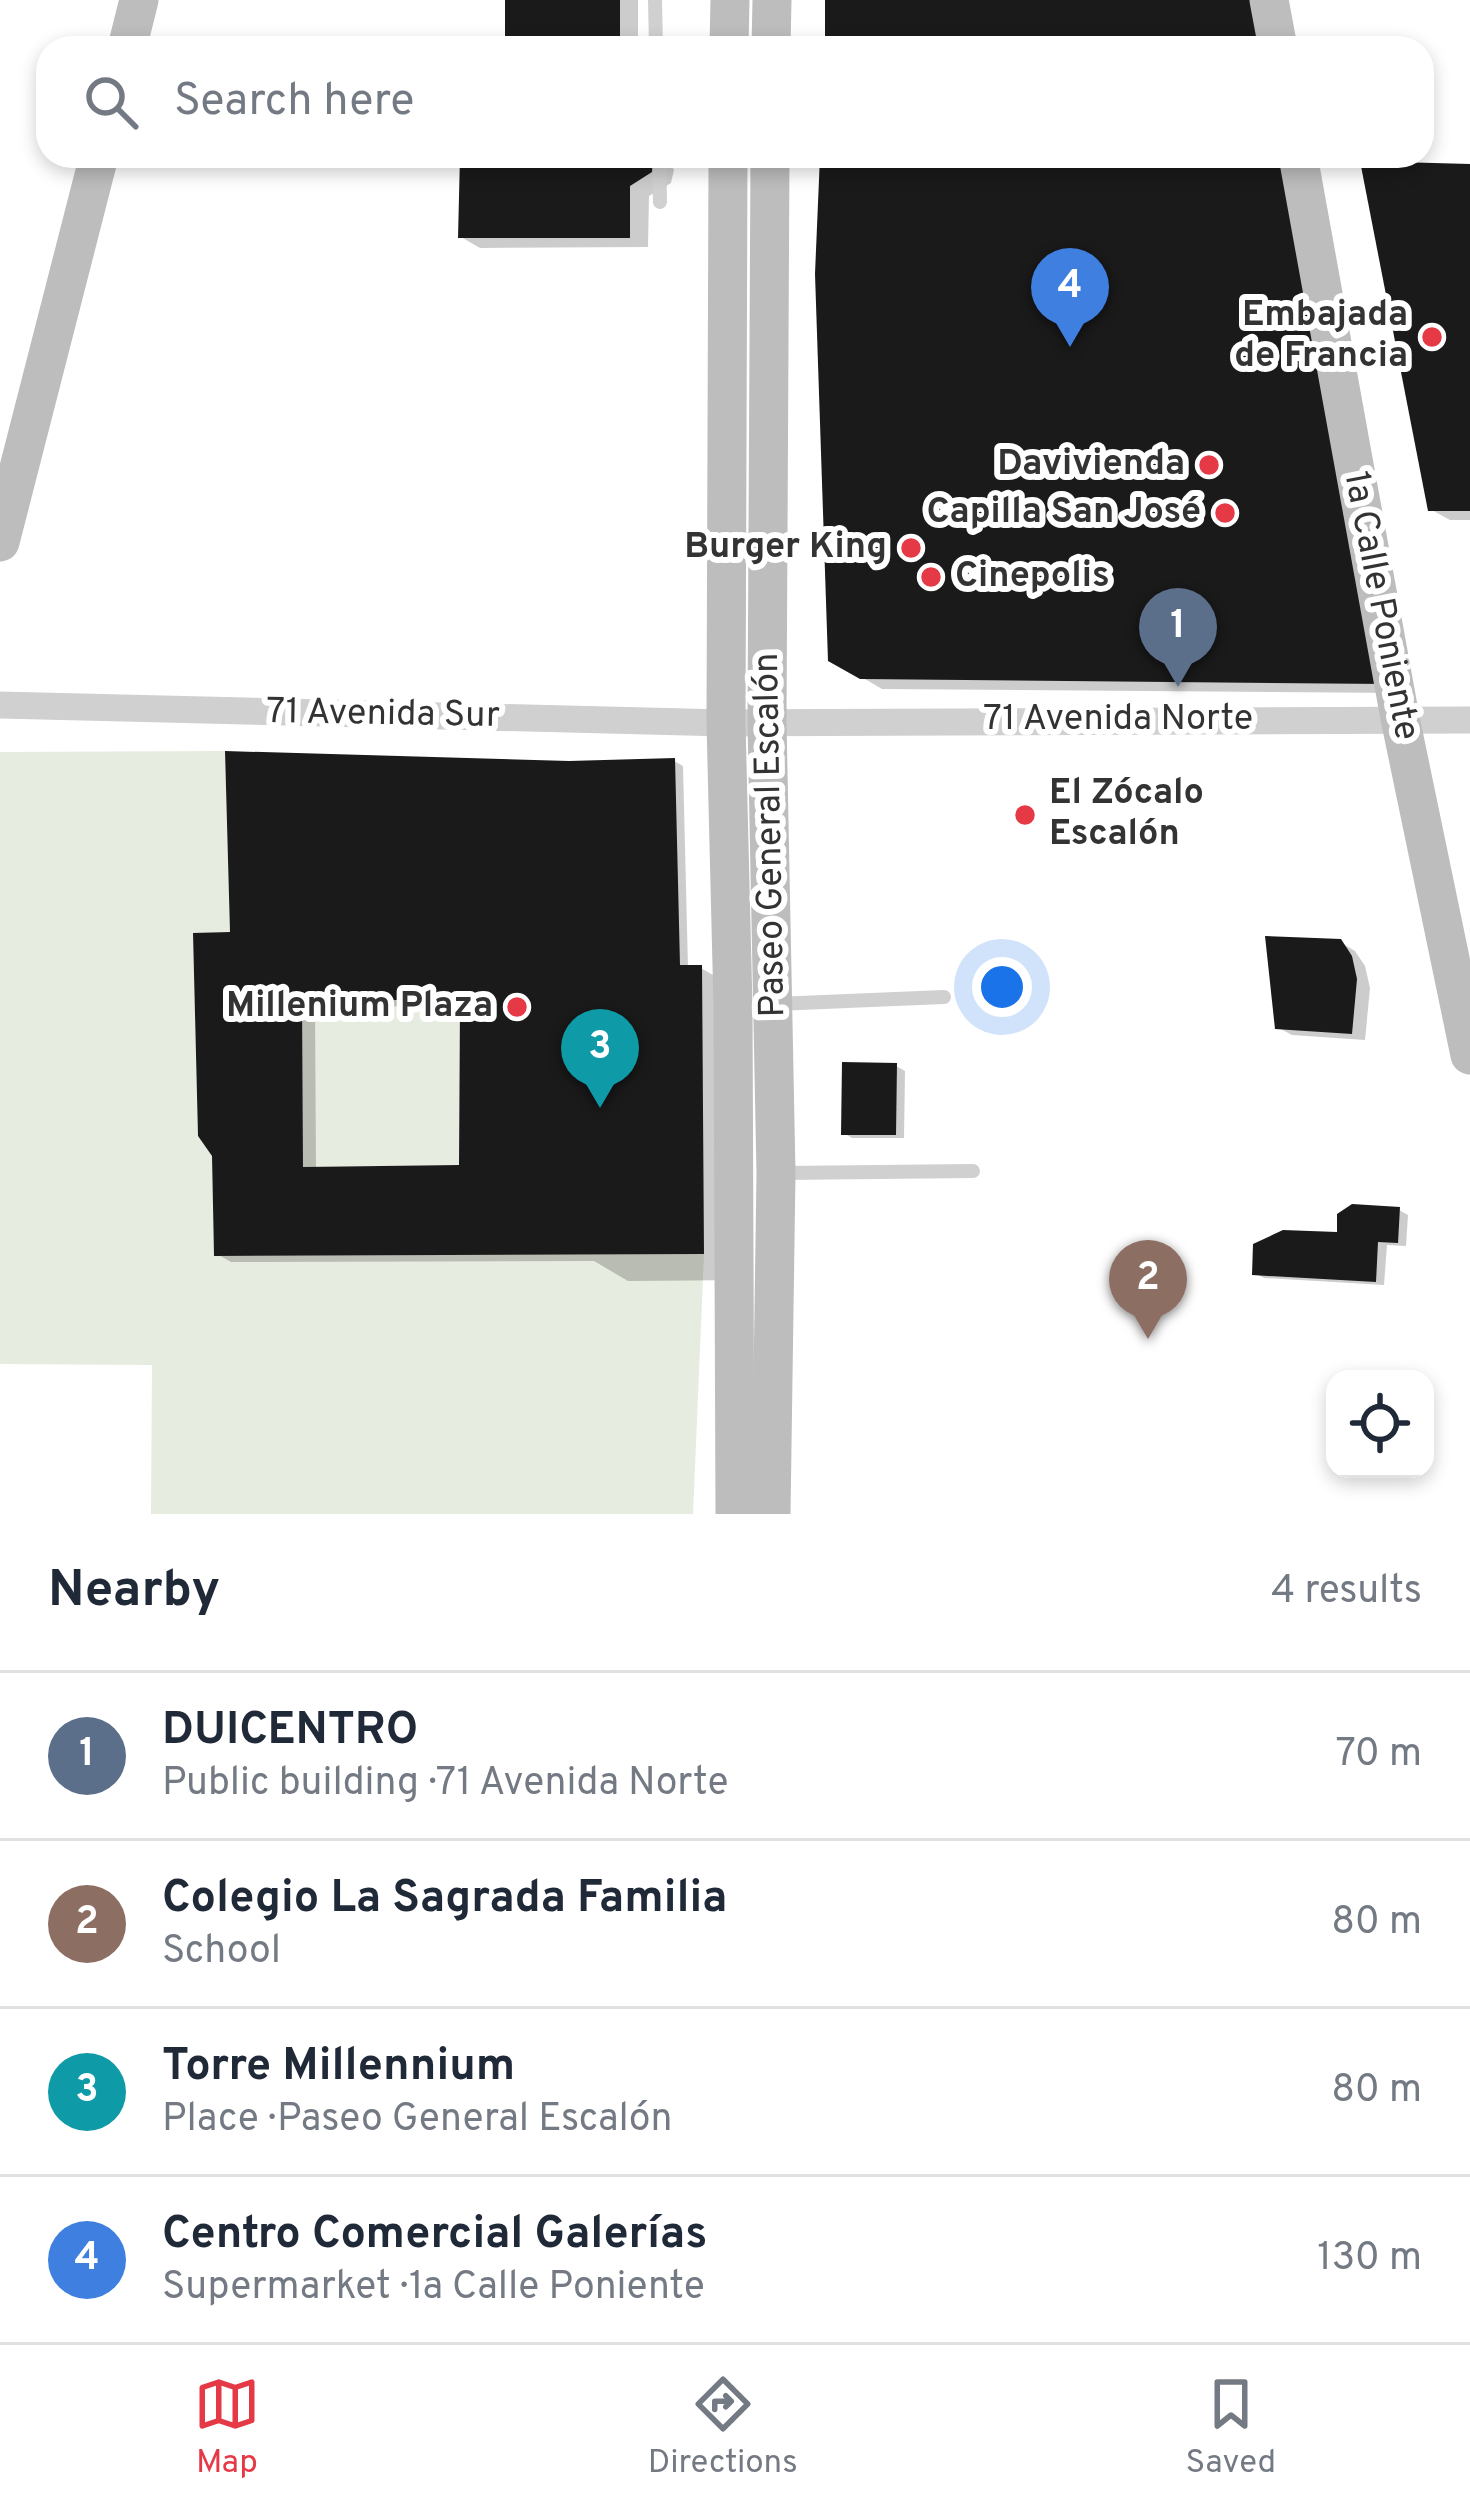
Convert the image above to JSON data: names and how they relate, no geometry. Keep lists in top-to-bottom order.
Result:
{
  "streets": {
    "main road": ["1a Calle Poniente", "Paseo General Escalón"],
    "street": ["71 Avenida Sur", "71 Avenida Norte"]
  },
  "crossings": [
    ["1a Calle Poniente", "71 Avenida Norte"],
    ["71 Avenida Sur", "71 Avenida Norte"],
    ["71 Avenida Sur", "Paseo General Escalón"],
    ["71 Avenida Norte", "Paseo General Escalón"]
  ],
  "places": [
    "Embajada de Francia",
    "Davivienda",
    "Capilla San José",
    "Burger King",
    "Cinepolis",
    "El Zócalo Escalón",
    "Millenium Plaza"
  ],
  "page": {
    "search": "Search here",
    "pins": [
      "4",
      "1",
      "3",
      "2"
    ],
    "heading": ["Nearby", "4 results"],
    "list": [
      {
        "mark": "1",
        "name": "DUICENTRO",
        "note": "Public building · 71 Avenida Norte",
        "value": "70 m"
      },
      {
        "mark": "2",
        "name": "Colegio La Sagrada Familia",
        "note": "School",
        "value": "80 m"
      },
      {
        "mark": "3",
        "name": "Torre Millennium",
        "note": "Place · Paseo General Escalón",
        "value": "80 m"
      },
      {
        "mark": "4",
        "name": "Centro Comercial Galerías",
        "note": "Supermarket · 1a Calle Poniente",
        "value": "130 m"
      }
    ],
    "nav": ["Map", "Directions", "Saved"]
  }
}
